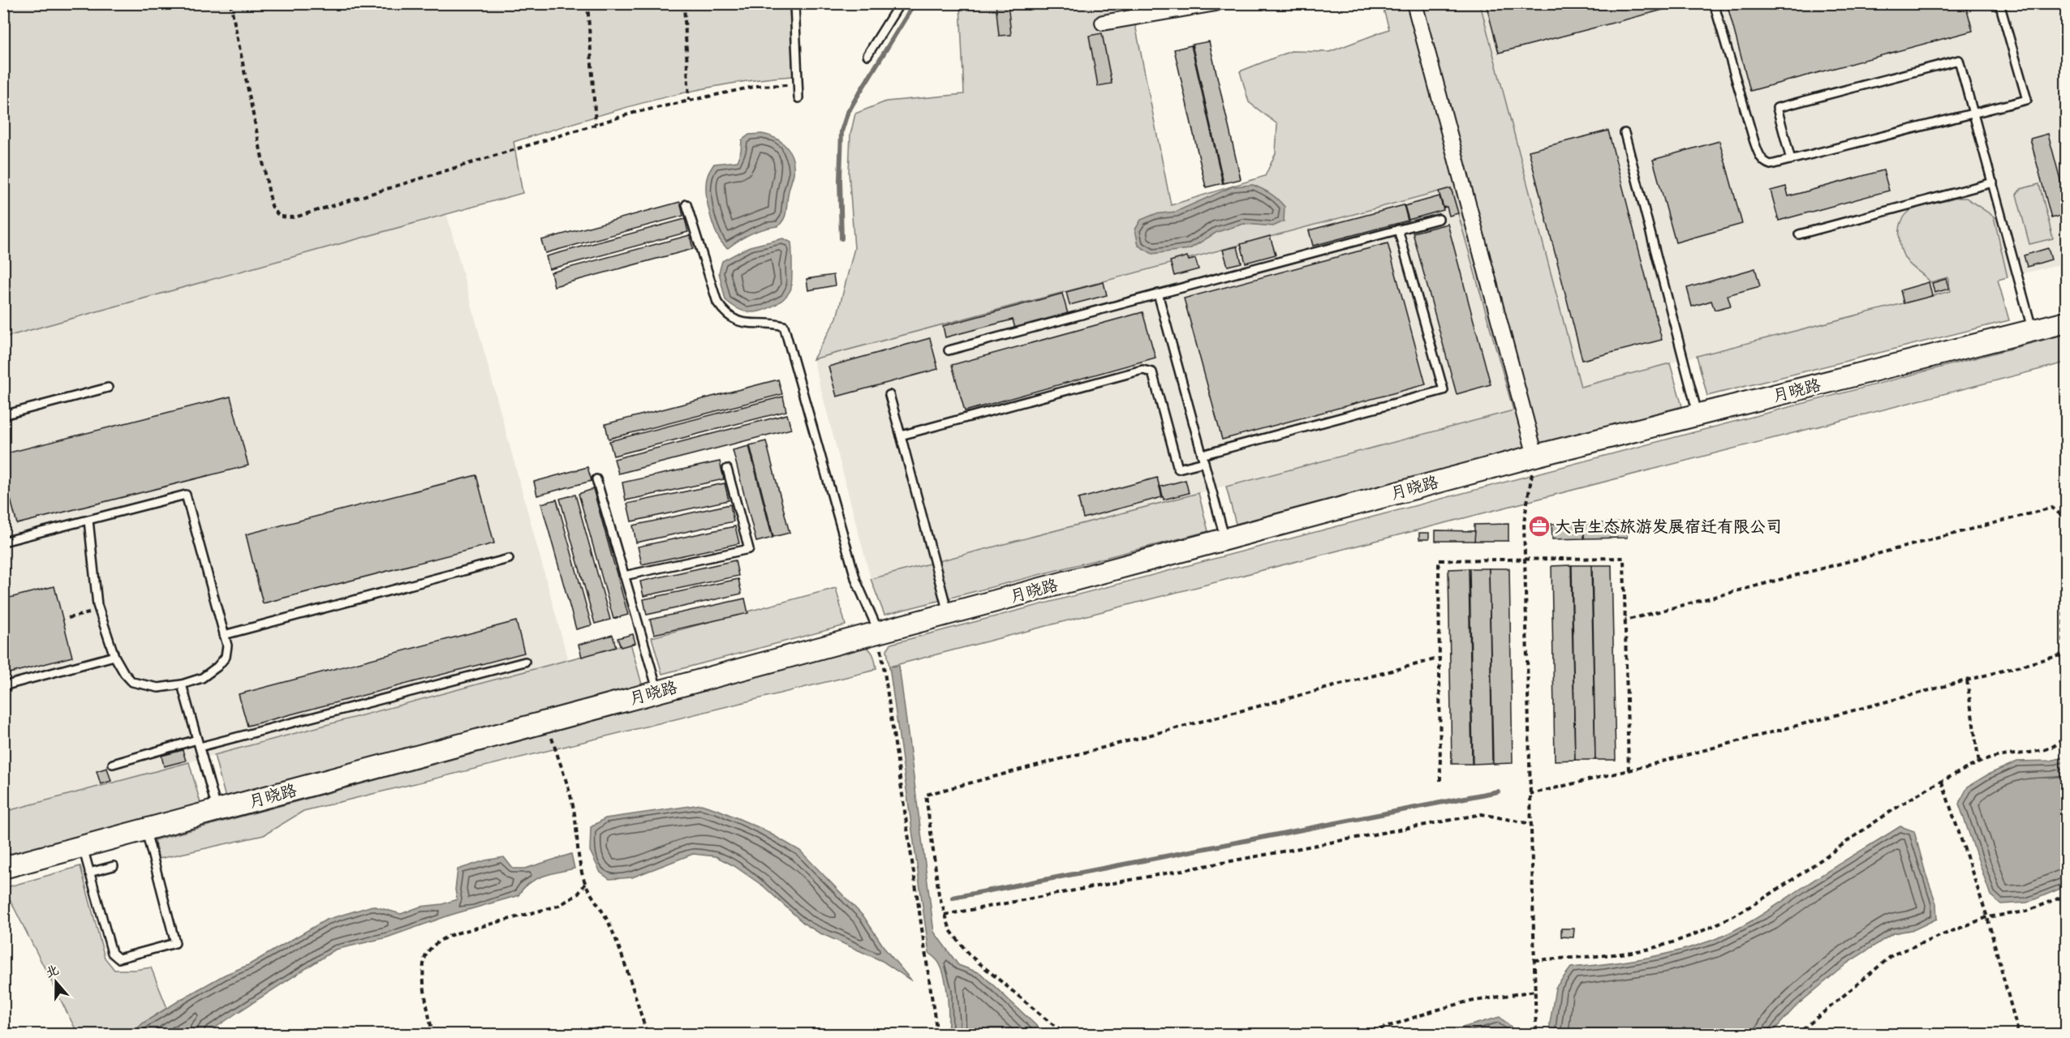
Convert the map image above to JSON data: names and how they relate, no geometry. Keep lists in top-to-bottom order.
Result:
{
  "streets": {
    "street": ["月晓路"]
  },
  "places": {
    "office": ["大吉生态旅游发展宿迁有限公司"]
  },
  "north": "top"
}
